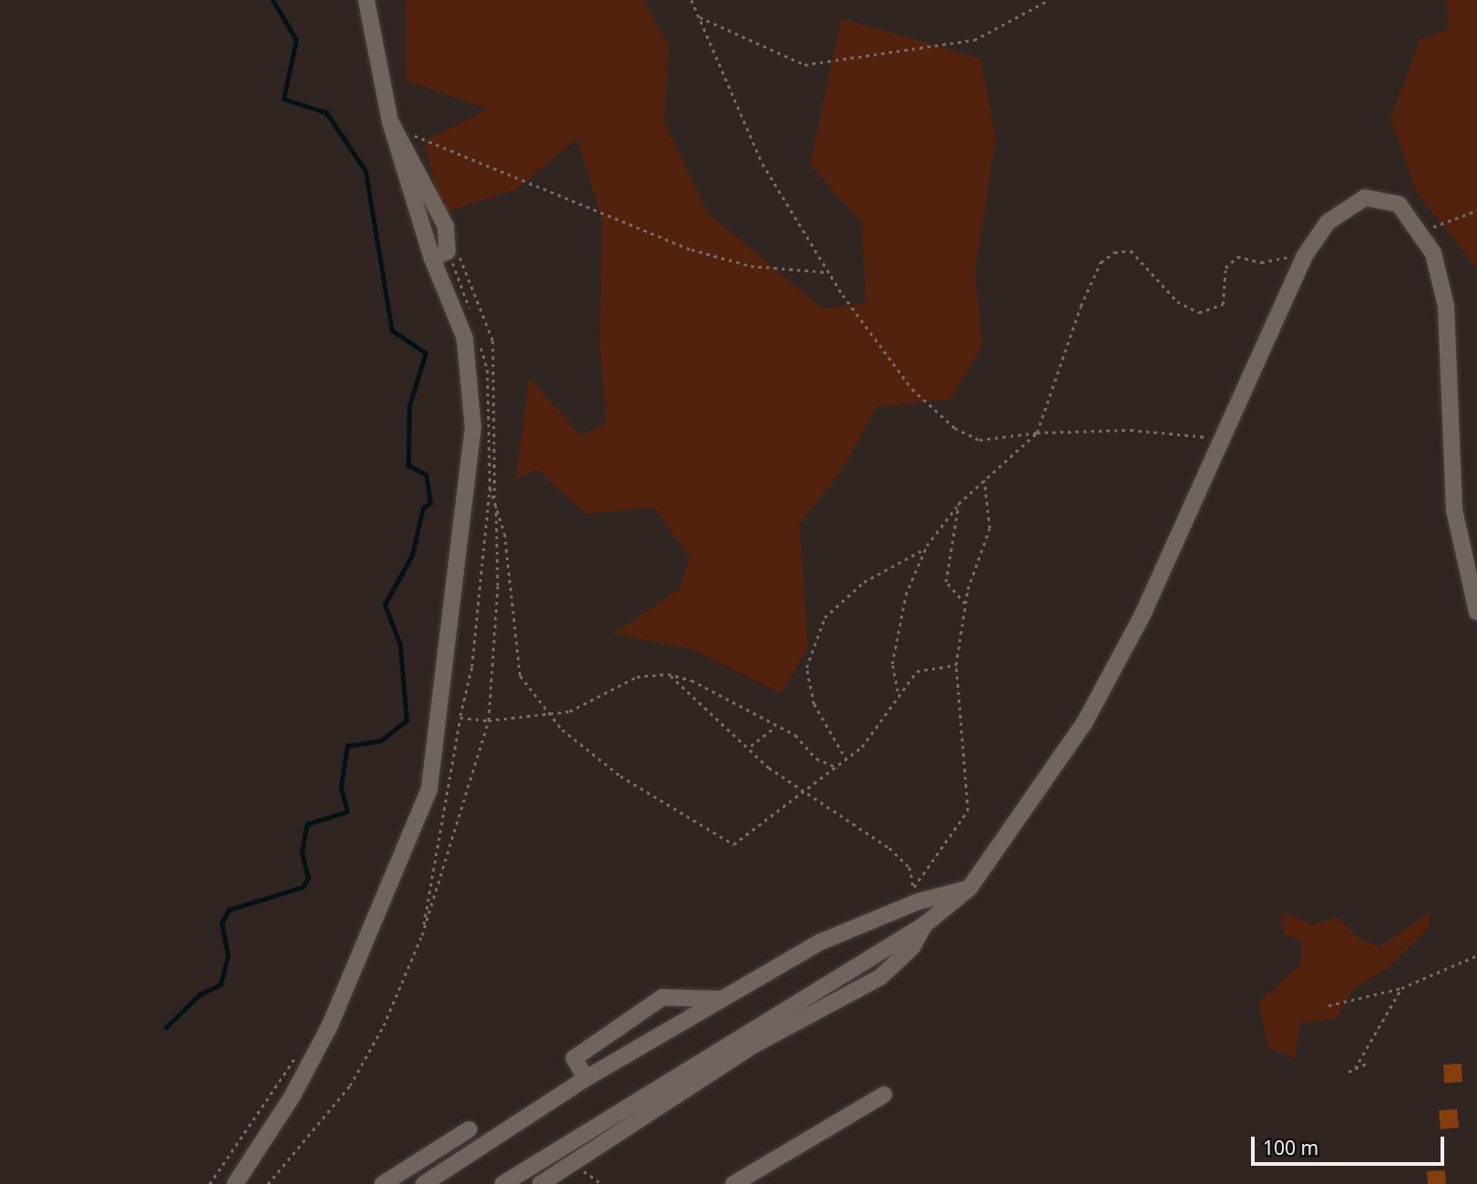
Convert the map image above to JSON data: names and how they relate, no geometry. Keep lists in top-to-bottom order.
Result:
{
  "scale_bar": "100 m"
}
